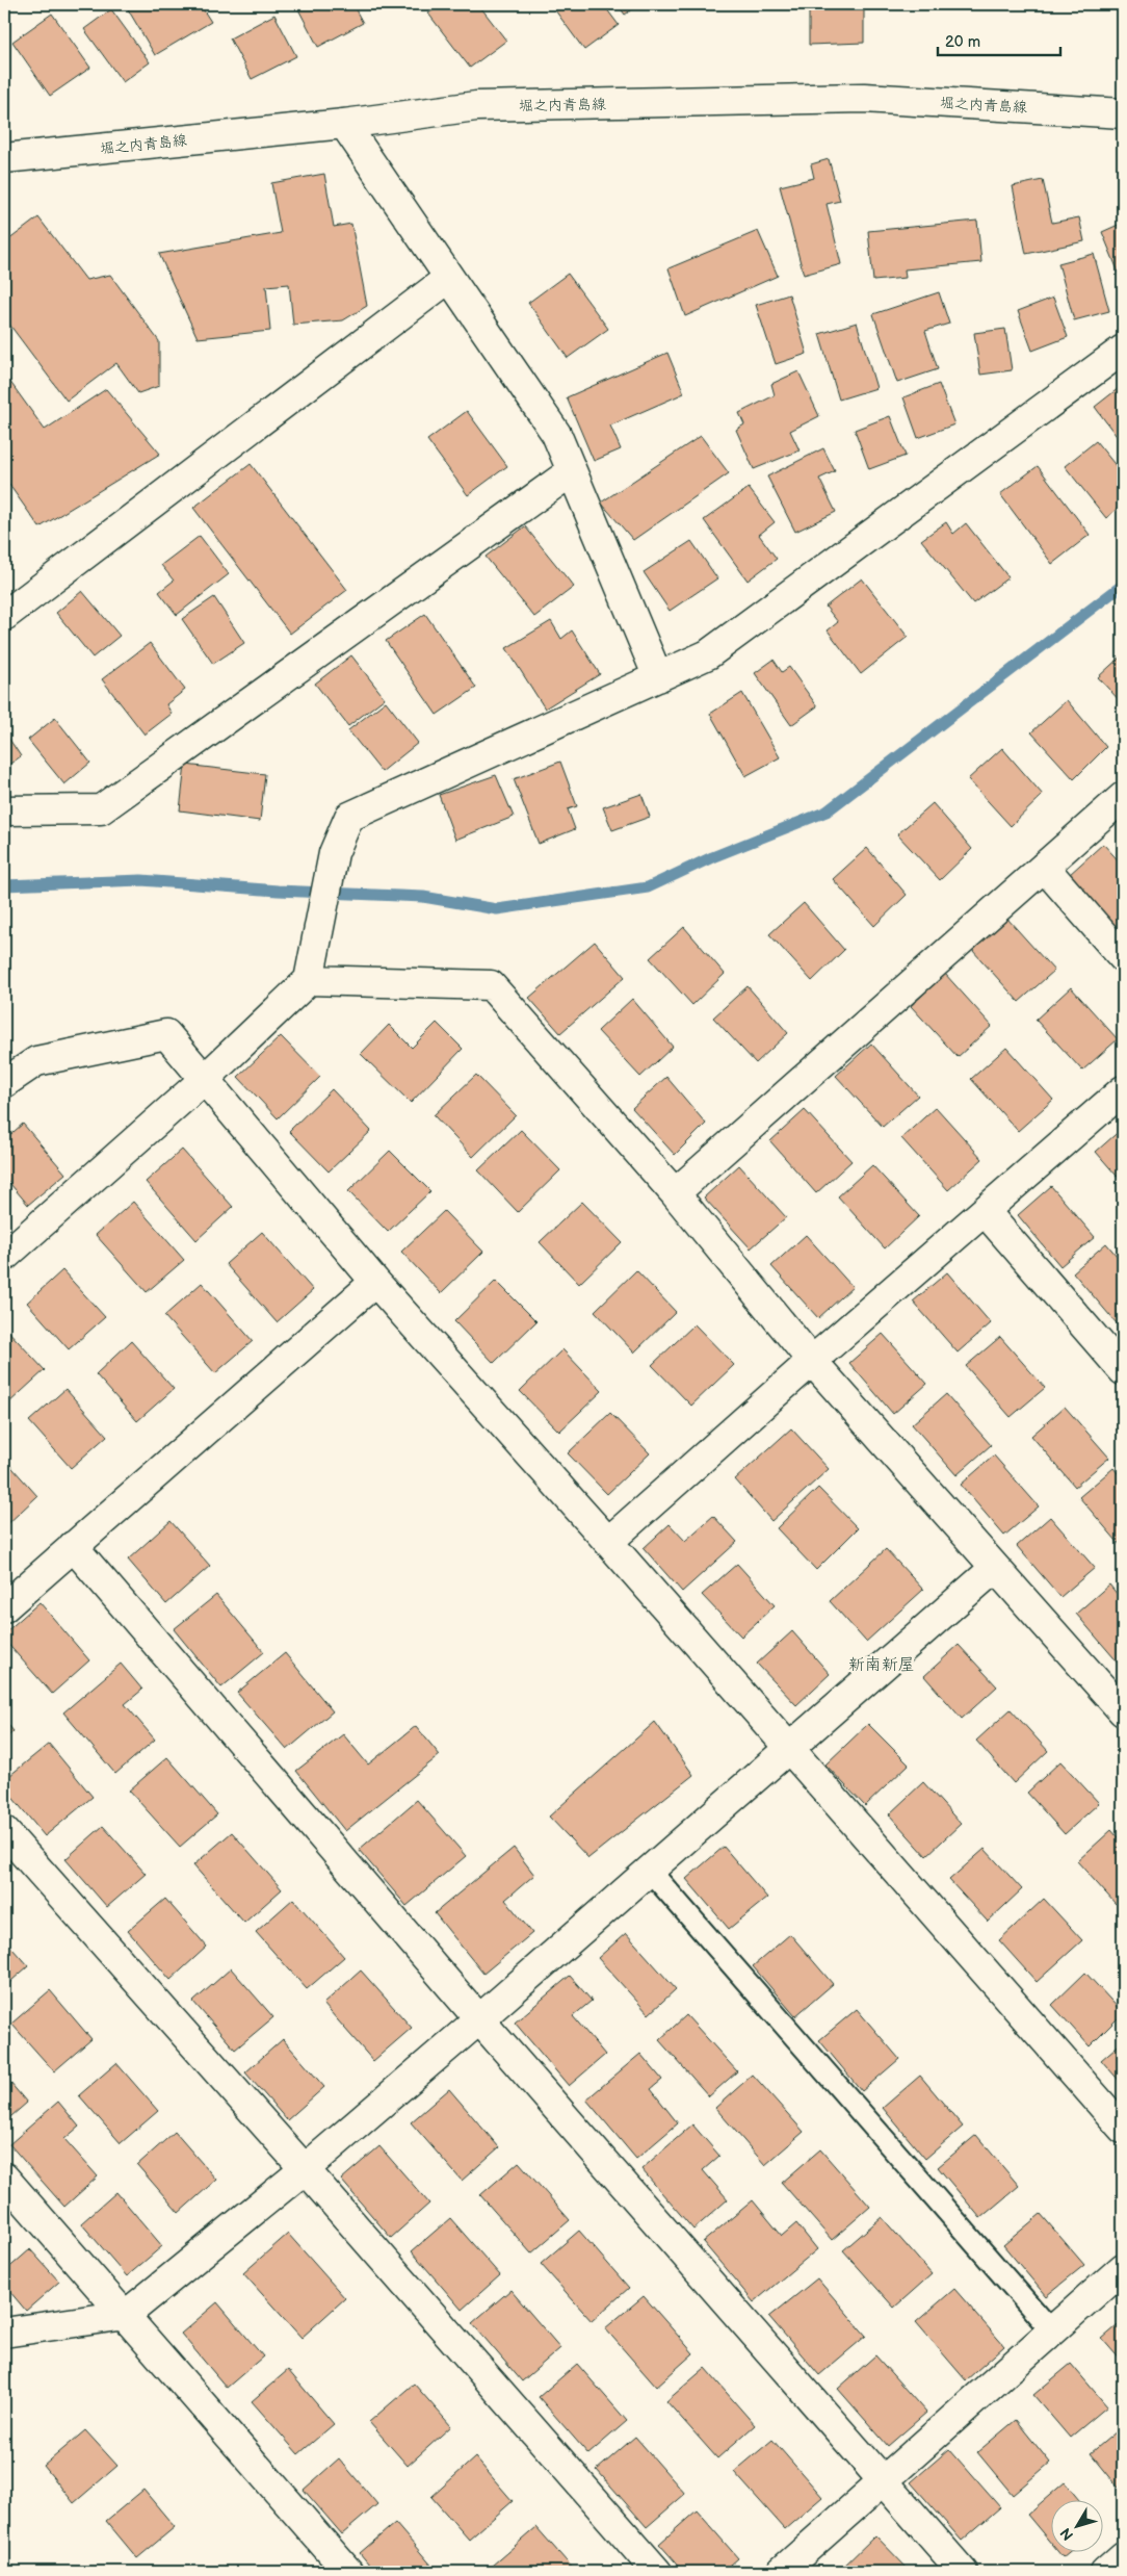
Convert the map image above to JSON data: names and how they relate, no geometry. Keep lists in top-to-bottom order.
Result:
{
  "streets": {
    "street": ["堀之内青島線"]
  },
  "districts": ["新南新屋"],
  "scale_bar": "20 m",
  "north": "bottom left"
}
